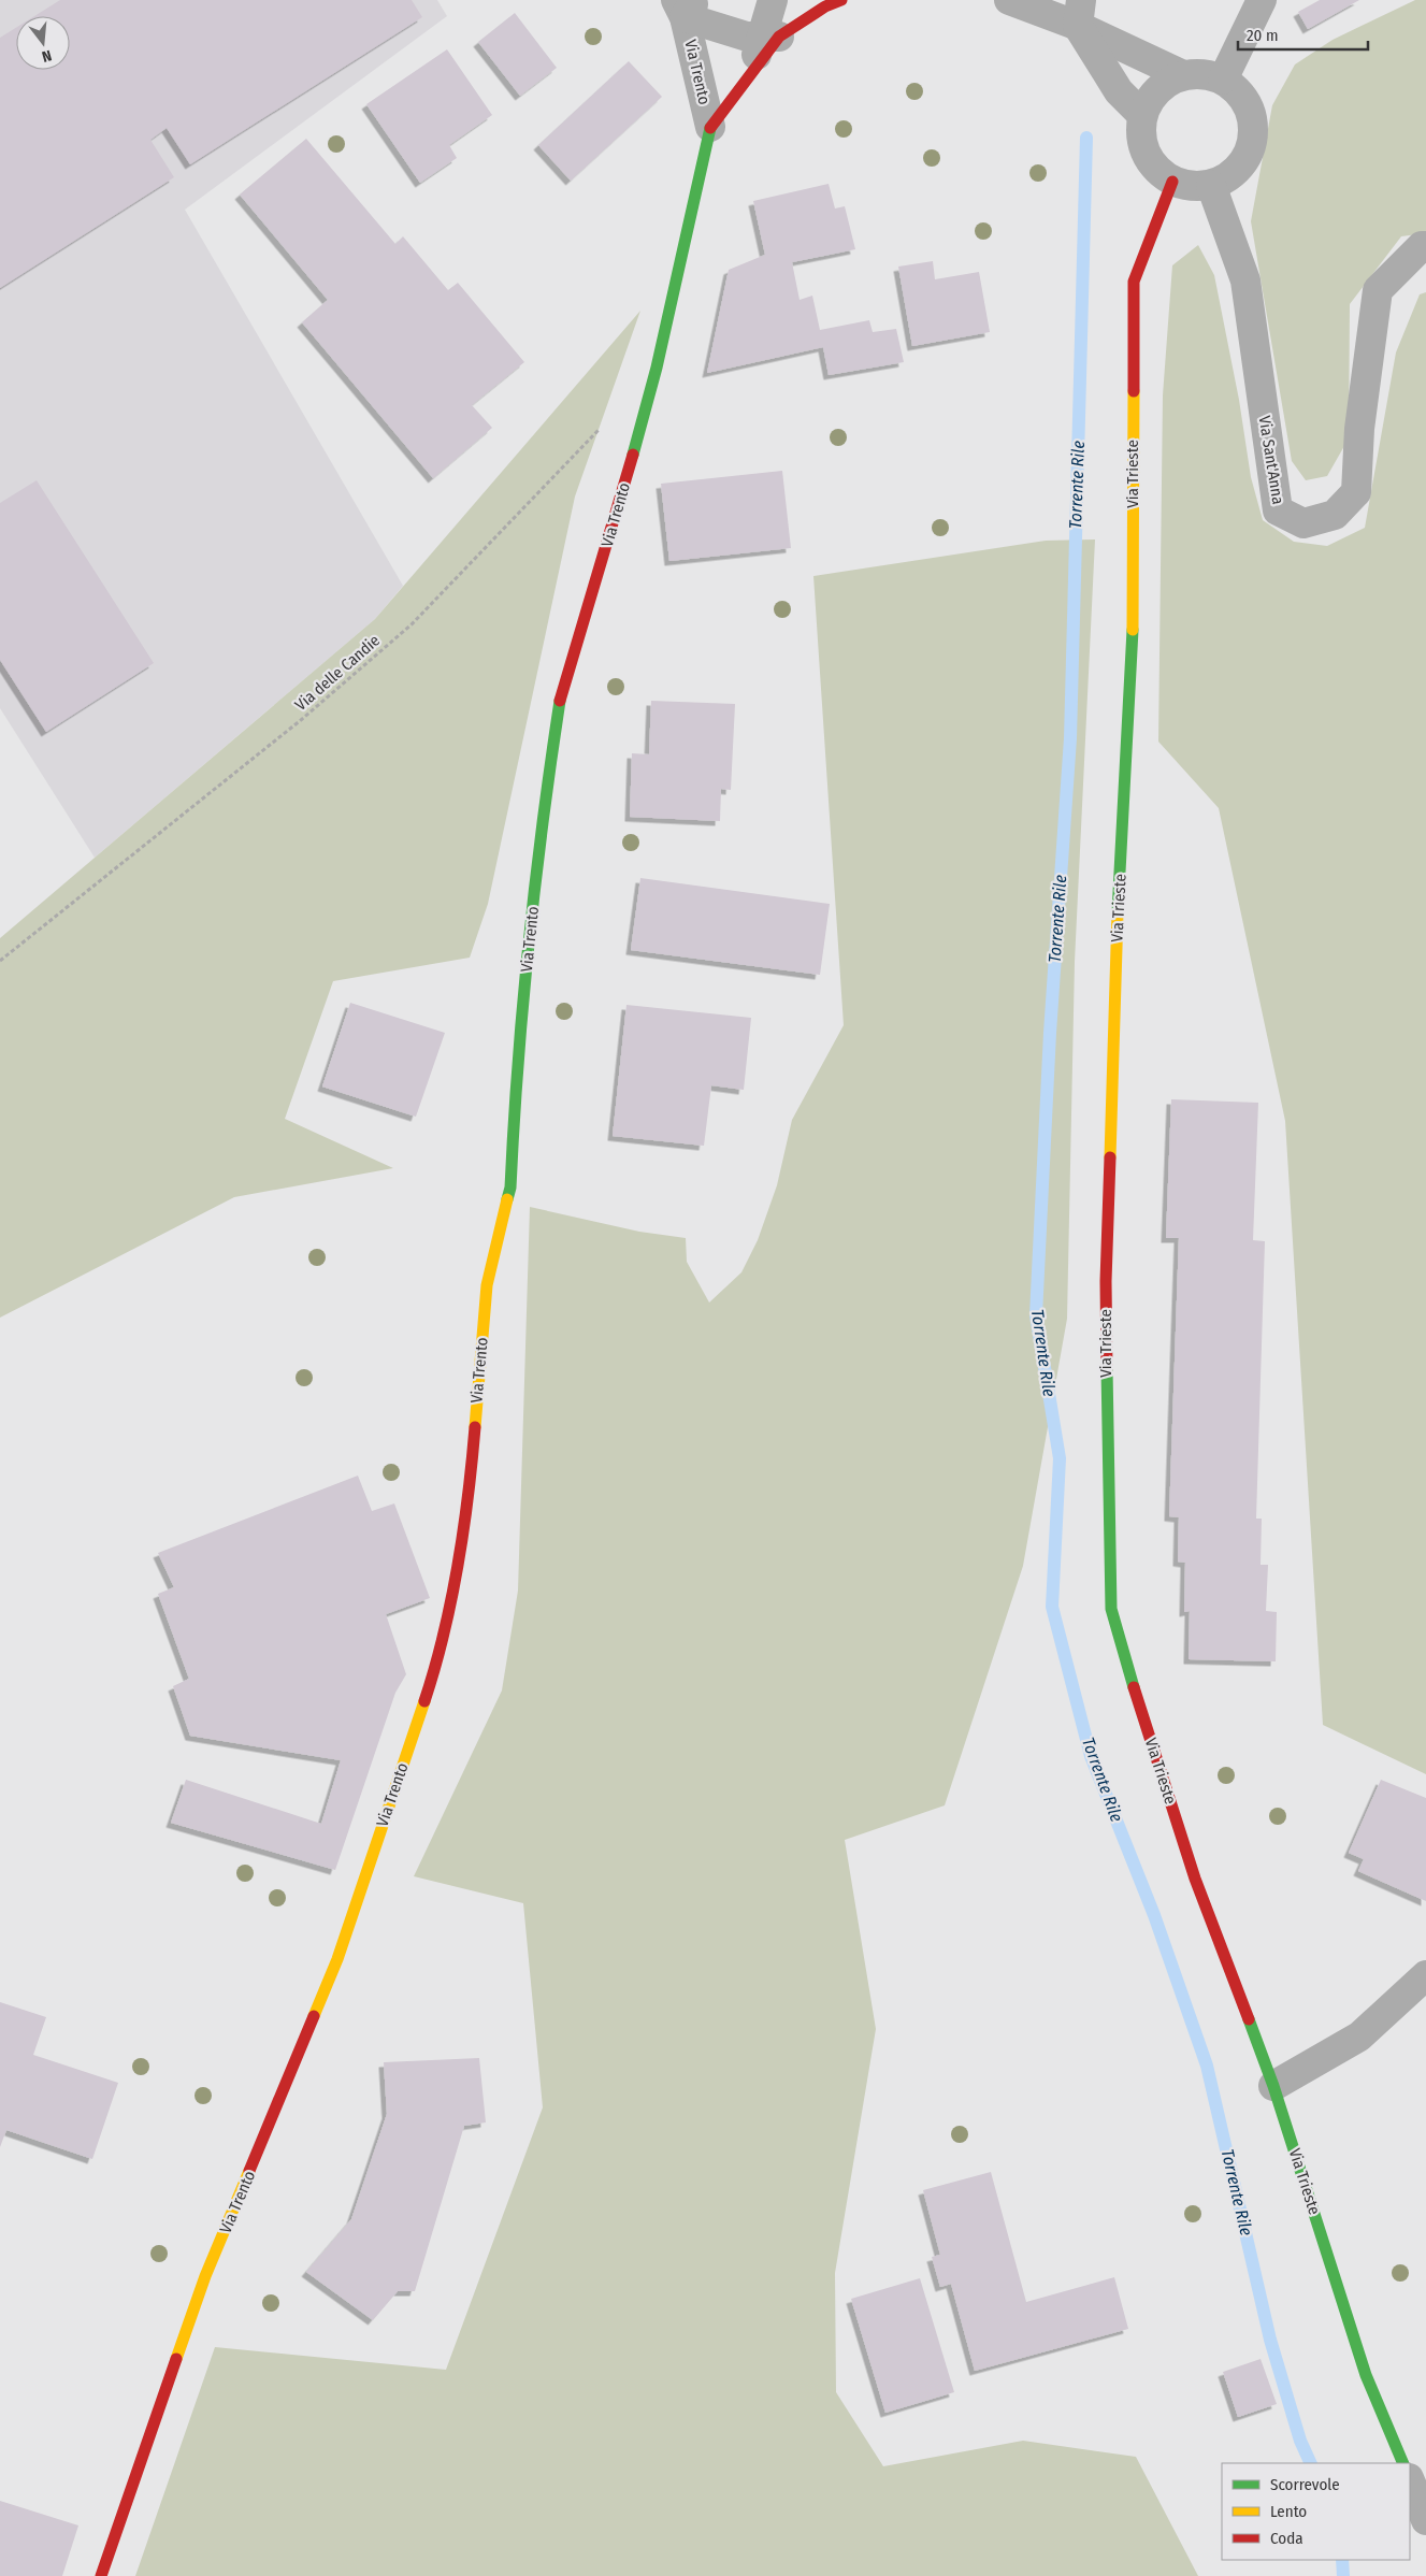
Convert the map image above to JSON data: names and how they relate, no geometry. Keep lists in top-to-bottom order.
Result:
{
  "streets": {
    "street": ["Via Trento", "Via Sant'Anna", "Via Trieste"],
    "path": ["Via delle Candie"]
  },
  "crossings": [
    ["Via Sant'Anna", "Via Trieste"]
  ],
  "water": ["Torrente Rile"],
  "legend": ["Scorrevole", "Lento", "Coda"],
  "scale_bar": "20 m",
  "north": "bottom"
}
